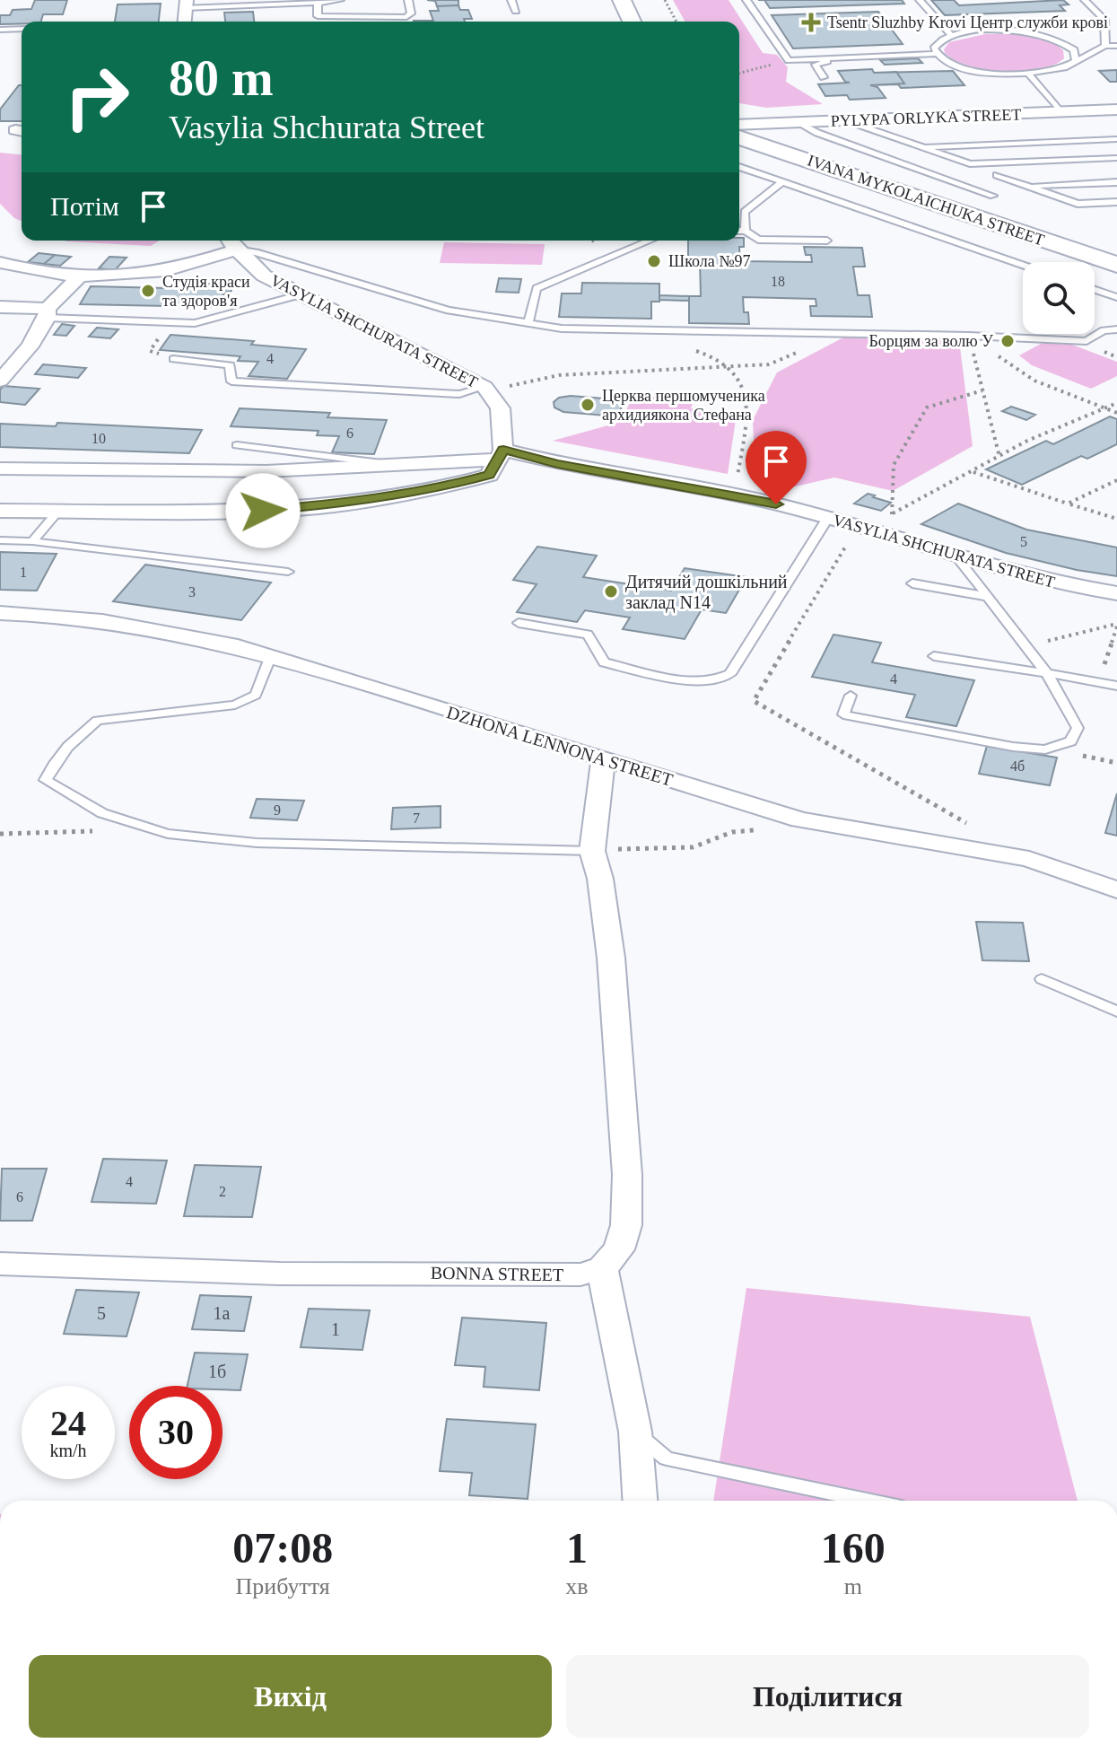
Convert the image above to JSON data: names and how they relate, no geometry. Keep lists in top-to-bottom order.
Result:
{
  "streets": {
    "street": [
      "PYLYPA ORLYKA STREET",
      "IVANA MYKOLAICHUKA STREET",
      "VASYLIA SHCHURATA STREET",
      "DZHONA LENNONA STREET",
      "BONNA STREET"
    ]
  },
  "places": {
    "health": ["Tsentr Sluzhby Krovi Центр служби крові"],
    "other": [
      "Школа №97",
      "Студія краси та здоров'я",
      "Борцям за волю У",
      "Церква першомученика архидиякона Стефана",
      "Дитячий дошкільний заклад N14"
    ]
  },
  "house_numbers": [
    "18",
    "4",
    "6",
    "10",
    "5",
    "1",
    "3",
    "4",
    "4б",
    "9",
    "7",
    "4",
    "2",
    "6",
    "5",
    "1а",
    "1",
    "1б"
  ],
  "page": {
    "turn": ["80 m", "Vasylia Shchurata Street"],
    "then": "Потім",
    "speed": "24 km/h",
    "limit": "30",
    "eta": [
      "07:08",
      "Прибуття",
      "1",
      "хв",
      "160",
      "m"
    ],
    "buttons": ["Вихід", "Поділитися"]
  }
}
